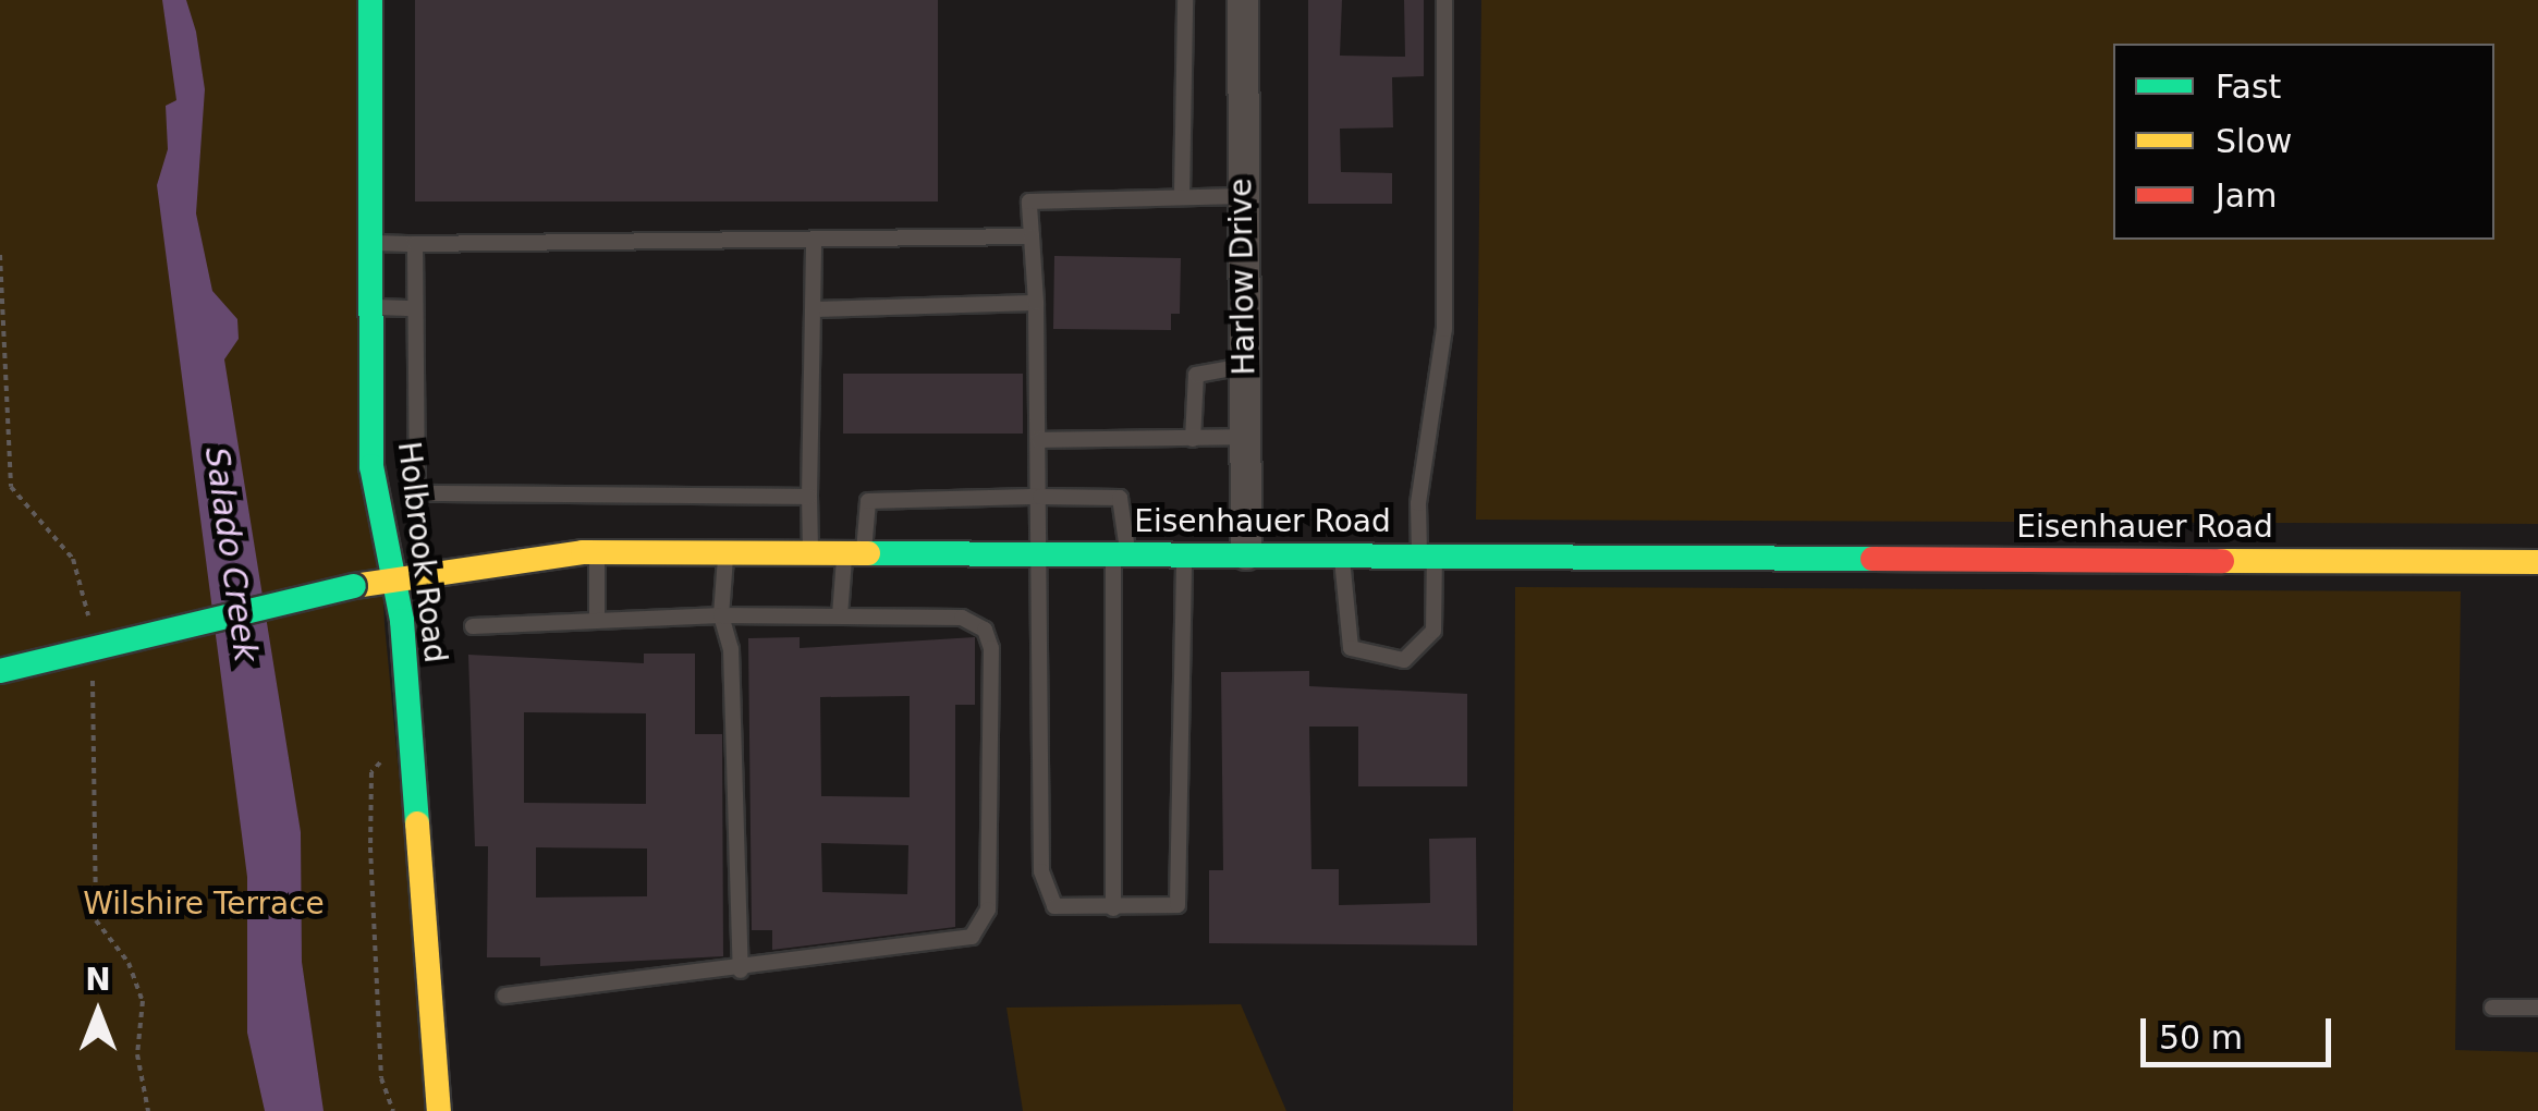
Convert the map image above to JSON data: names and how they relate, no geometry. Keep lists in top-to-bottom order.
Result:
{
  "streets": {
    "main road": ["Eisenhauer Road", "Holbrook Road"],
    "street": ["Harlow Drive"]
  },
  "crossings": [
    ["Harlow Drive", "Eisenhauer Road"],
    ["Eisenhauer Road", "Holbrook Road"]
  ],
  "water": ["Salado Creek"],
  "parks": ["Wilshire Terrace"],
  "legend": ["Fast", "Slow", "Jam"],
  "scale_bar": "50 m",
  "north": "top"
}
